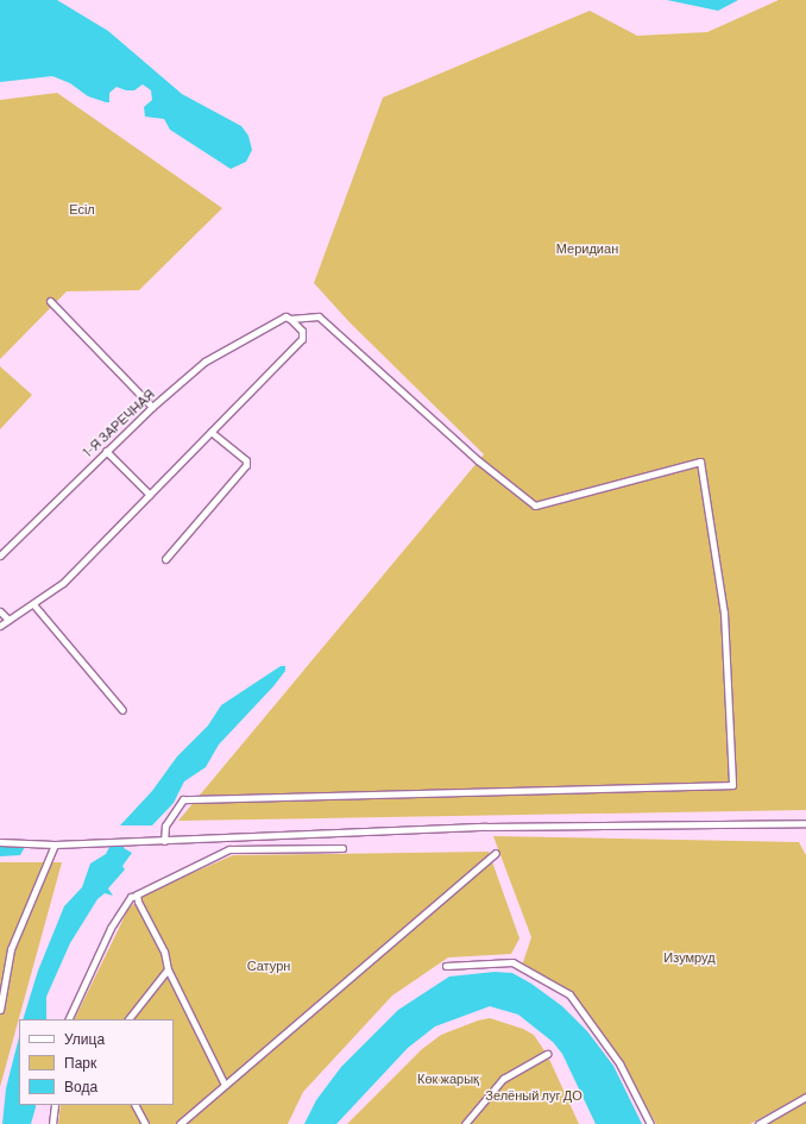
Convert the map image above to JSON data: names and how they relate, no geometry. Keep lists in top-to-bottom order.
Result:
{
  "streets": {
    "street": ["1-Я ЗАРЕЧНАЯ"]
  },
  "parks": [
    "Есіл",
    "Меридиан",
    "Изумруд",
    "Сатурн",
    "Көк жарық",
    "Зелёный луг ДО"
  ],
  "legend": ["Улица", "Парк", "Вода"]
}
